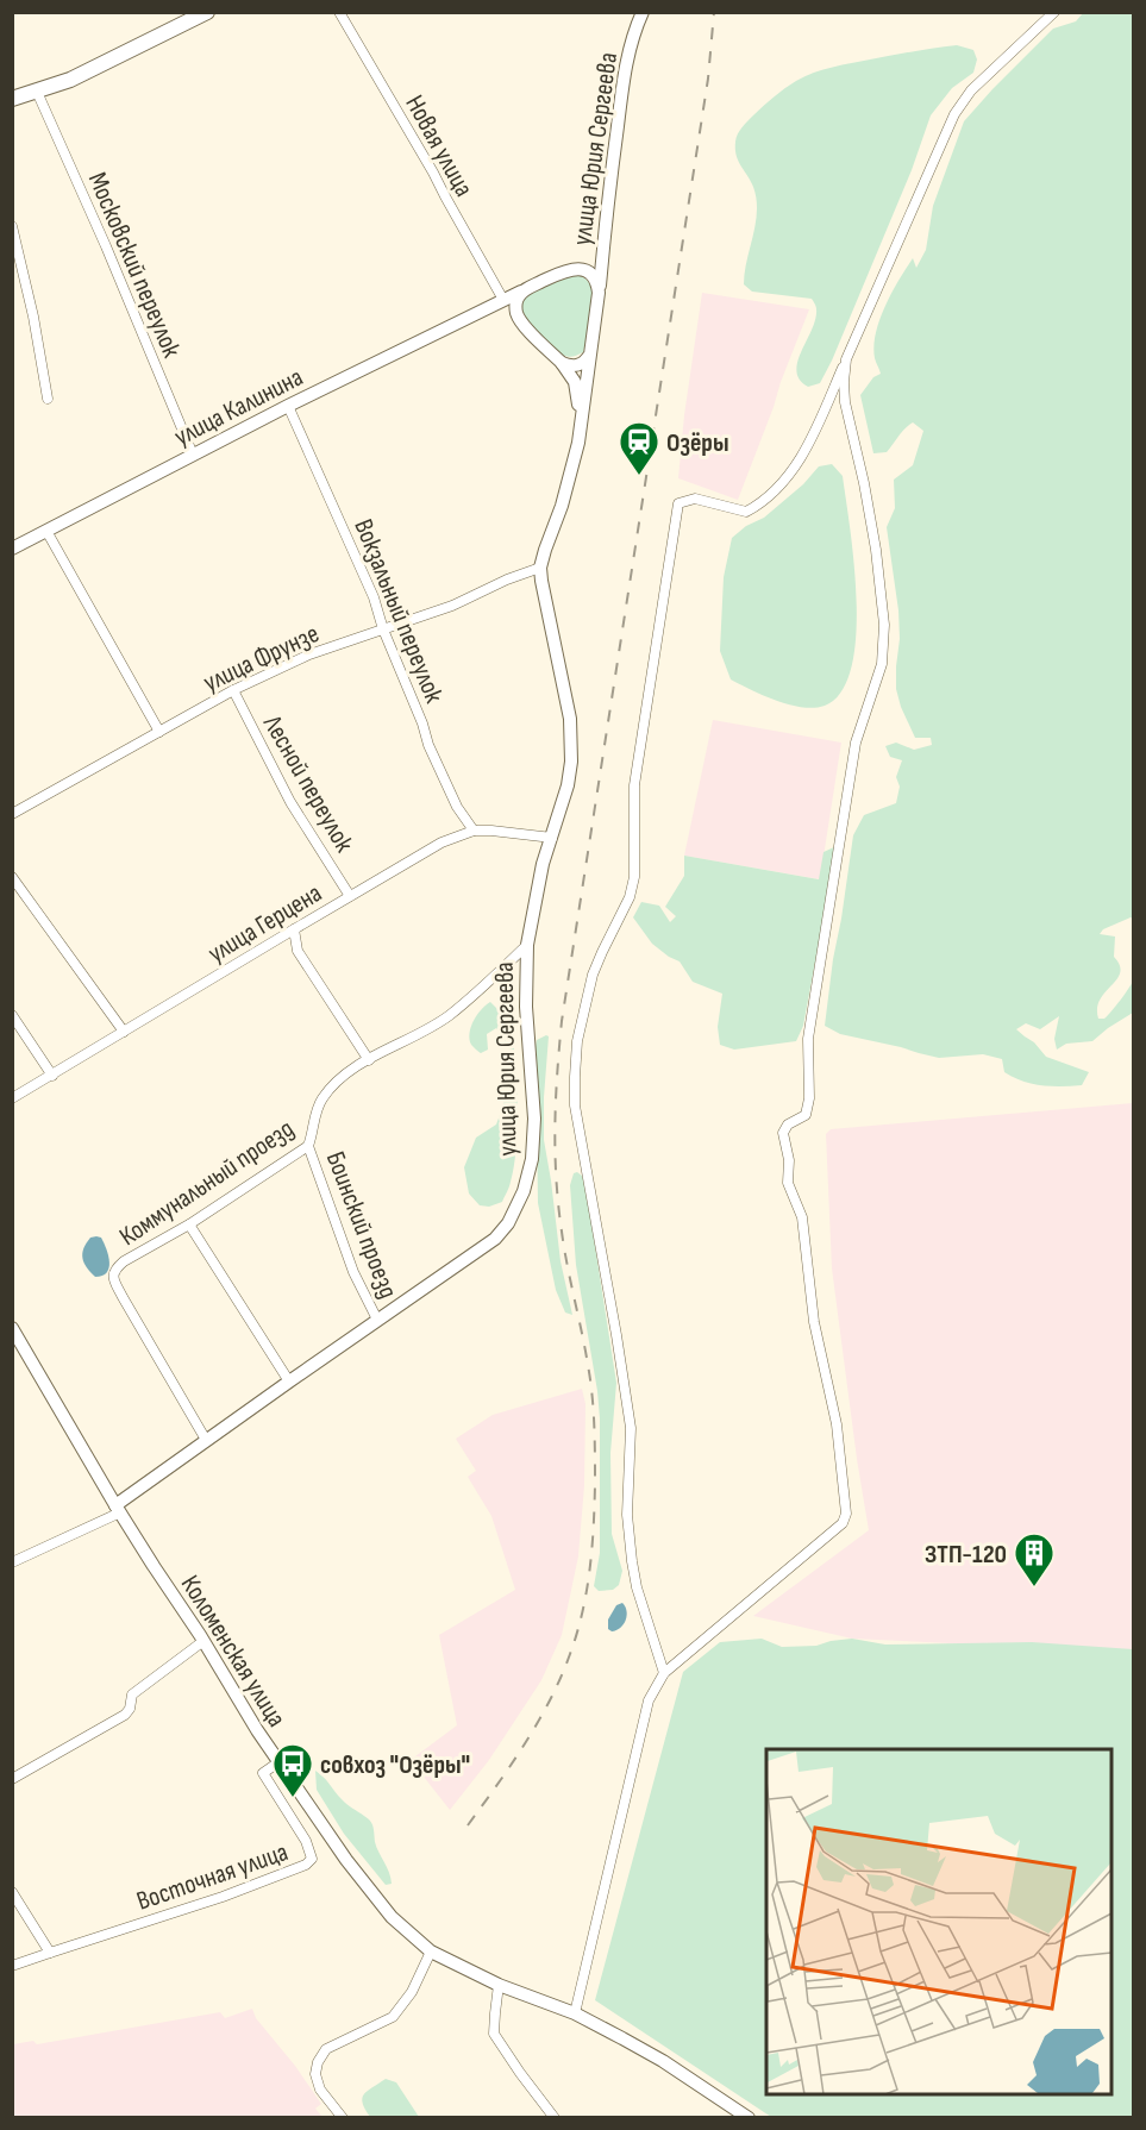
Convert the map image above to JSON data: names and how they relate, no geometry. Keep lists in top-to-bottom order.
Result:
{
  "streets": {
    "street": [
      "Новая улица",
      "улица Юрия Сергеева",
      "Московский переулок",
      "улица Калинина",
      "Вокзальный переулок",
      "улица Фрунзе",
      "Лесной переулок",
      "улица Герцена",
      "Коммунальный проезд",
      "Боинский проезд",
      "Коломенская улица",
      "Восточная улица"
    ]
  },
  "crossings": [
    ["Новая улица", "улица Калинина"],
    ["улица Юрия Сергеева", "улица Калинина"],
    ["улица Юрия Сергеева", "улица Фрунзе"],
    ["улица Юрия Сергеева", "улица Герцена"],
    ["улица Юрия Сергеева", "Коммунальный проезд"],
    ["улица Юрия Сергеева", "Боинский проезд"],
    ["улица Юрия Сергеева", "Коломенская улица"],
    ["Московский переулок", "улица Калинина"],
    ["улица Калинина", "Вокзальный переулок"],
    ["Вокзальный переулок", "улица Фрунзе"],
    ["Вокзальный переулок", "улица Герцена"],
    ["улица Фрунзе", "Лесной переулок"],
    ["Лесной переулок", "улица Герцена"],
    ["Коммунальный проезд", "Боинский проезд"],
    ["Коломенская улица", "Восточная улица"]
  ],
  "places": {
    "station": ["Озёры"],
    "building": ["ЗТП-120"],
    "bus stop": ["совхоз \"Озёры\""]
  }
}
